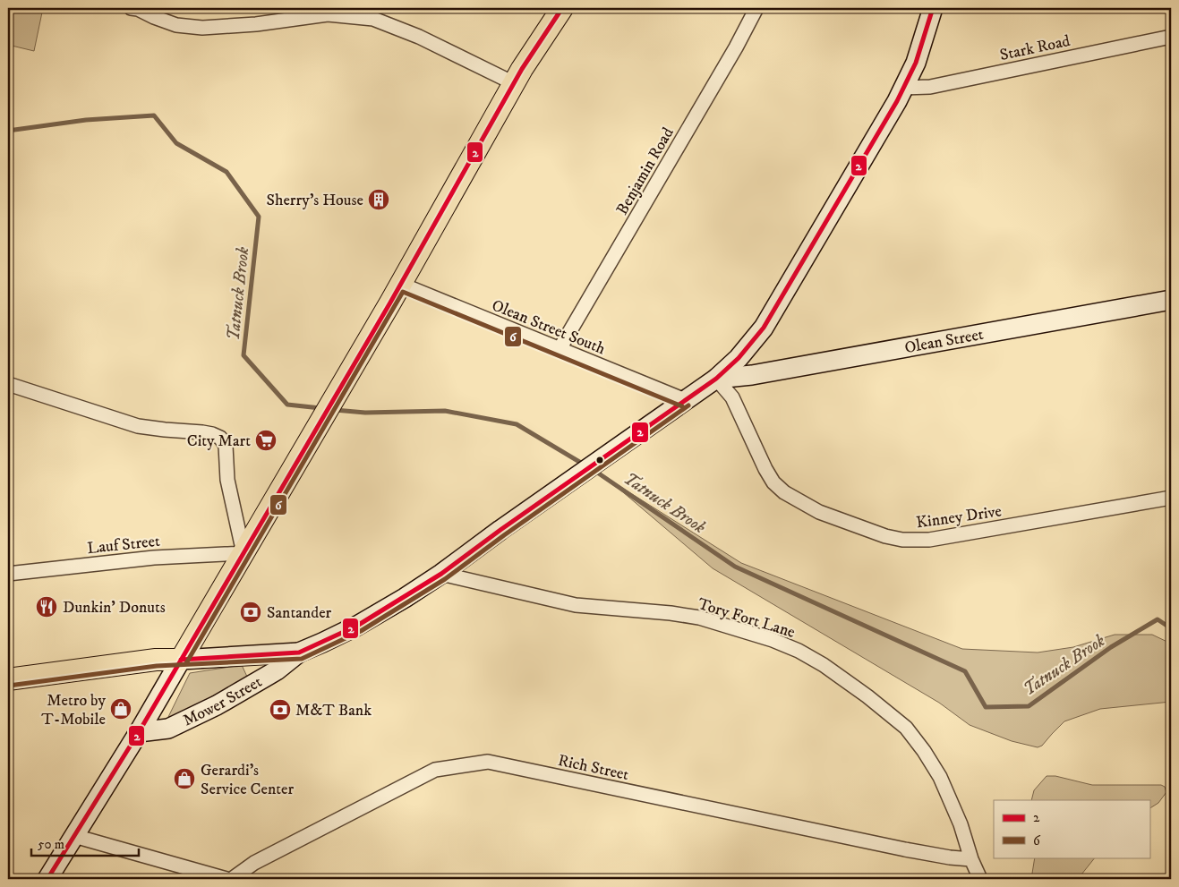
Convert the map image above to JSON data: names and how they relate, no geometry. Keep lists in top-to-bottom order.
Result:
{
  "streets": {
    "street": [
      "Stark Road",
      "Benjamin Road",
      "Olean Street South",
      "Olean Street",
      "Kinney Drive",
      "Lauf Street",
      "Tory Fort Lane",
      "Mower Street",
      "Rich Street"
    ]
  },
  "crossings": [
    ["Stark Road", "Mower Street"],
    ["Benjamin Road", "Olean Street South"],
    ["Olean Street South", "Mower Street"],
    ["Olean Street", "Kinney Drive"],
    ["Olean Street", "Mower Street"],
    ["Kinney Drive", "Mower Street"],
    ["Tory Fort Lane", "Mower Street"],
    ["Tory Fort Lane", "Rich Street"]
  ],
  "water": ["Tatnuck Brook"],
  "places": {
    "building": ["Sherry's House"],
    "supermarket": ["City Mart"],
    "restaurant": ["Dunkin' Donuts"],
    "bank": ["Santander", "M&T Bank"],
    "shop": ["Metro by T-Mobile", "Gerardi's Service Center"]
  },
  "lines": ["transit line 2", "transit line 6"],
  "legend": ["2", "6"],
  "scale_bar": "50 m"
}
